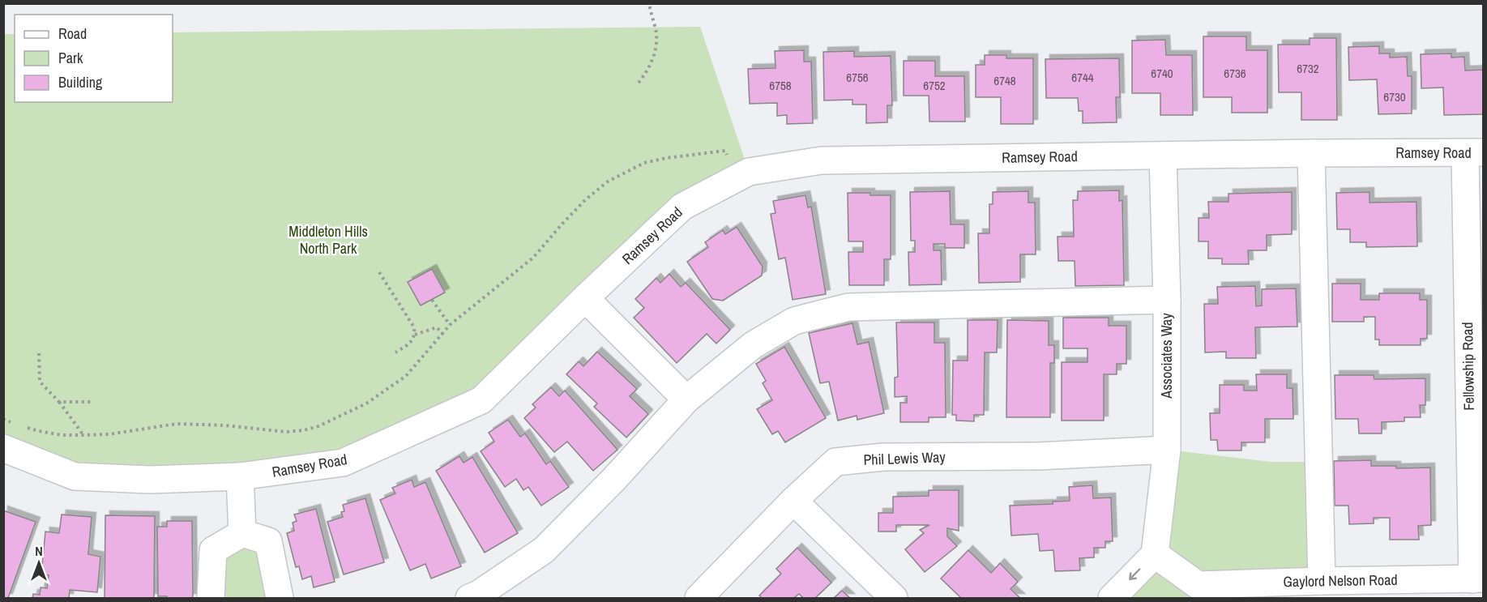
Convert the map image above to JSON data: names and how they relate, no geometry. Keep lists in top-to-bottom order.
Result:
{
  "streets": {
    "street": [
      "Ramsey Road",
      "Associates Way",
      "Fellowship Road",
      "Phil Lewis Way",
      "Gaylord Nelson Road"
    ]
  },
  "crossings": [
    ["Ramsey Road", "Associates Way"],
    ["Ramsey Road", "Fellowship Road"],
    ["Associates Way", "Phil Lewis Way"],
    ["Fellowship Road", "Gaylord Nelson Road"]
  ],
  "parks": ["Middleton Hills North Park"],
  "house_numbers": [
    "6732",
    "6740",
    "6736",
    "6756",
    "6744",
    "6748",
    "6758",
    "6752",
    "6730"
  ],
  "legend": ["Road", "Park", "Building"],
  "north": "top"
}
